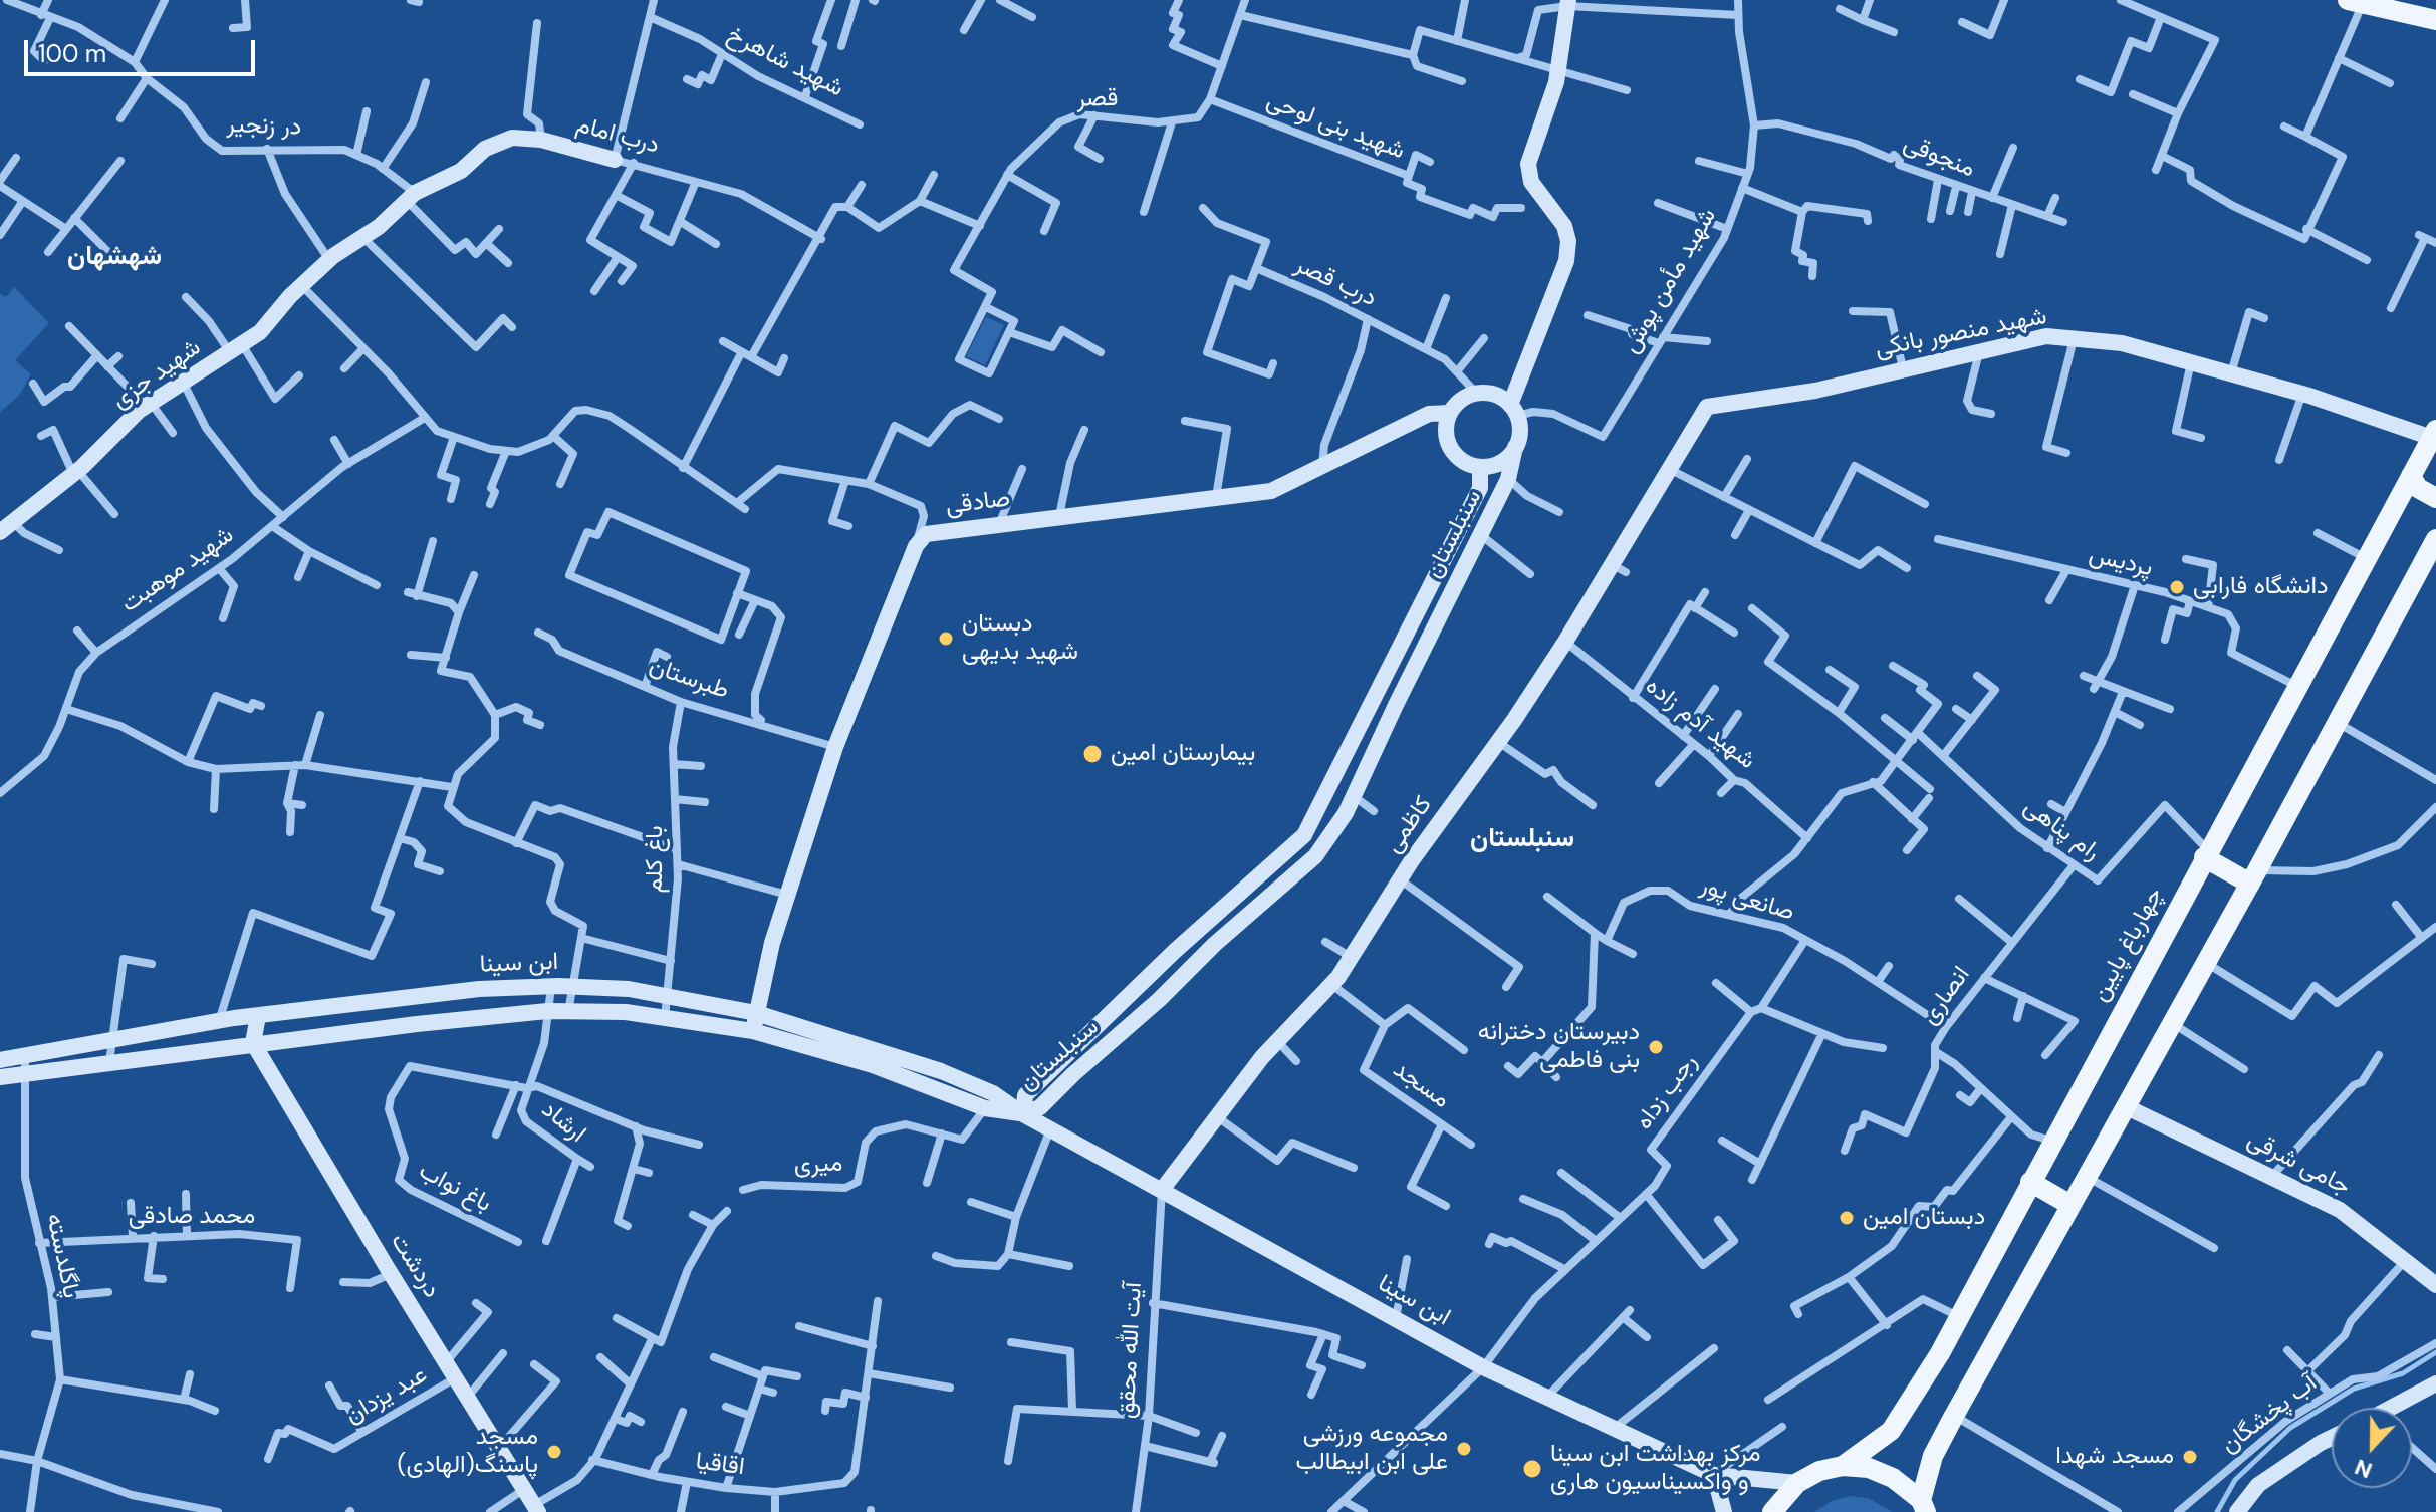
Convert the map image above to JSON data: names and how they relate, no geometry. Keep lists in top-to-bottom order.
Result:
{
  "streets": {
    "main road": ["چهارباغ پایین"],
    "street": [
      "شهید شاهرخ",
      "قصر",
      "در زنجیر",
      "شهید بنی لوحی",
      "درب امام",
      "منجوقی",
      "شهید مأمن پوش",
      "درب قصر",
      "شهید منصور بانکی",
      "شهید جزی",
      "صادقی",
      "سنبلستان",
      "پردیس",
      "شهید موهبت",
      "طبرستان",
      "شهید آدم زاده",
      "کاظمی",
      "رام پناهی",
      "باغ کلم",
      "صانعی پور",
      "ابن سینا",
      "انصاری",
      "مسجد",
      "رجب زداه",
      "ارشاد",
      "جامی شرقی",
      "میری",
      "باغ نواب",
      "محمد صادقی",
      "پاگلدسته",
      "دردشت",
      "آیت الله محقق",
      "عبد یزدان",
      "آب پخشگان",
      "اقاقیا"
    ]
  },
  "crossings": [
    ["در زنجیر", "درب امام"],
    ["درب امام", "شهید جزی"],
    ["منجوقی", "شهید مأمن پوش"],
    ["شهید مأمن پوش", "درب قصر"],
    ["شهید مأمن پوش", "صادقی"],
    ["شهید مأمن پوش", "سنبلستان"],
    ["درب قصر", "صادقی"],
    ["درب قصر", "سنبلستان"],
    ["شهید منصور بانکی", "کاظمی"],
    ["شهید منصور بانکی", "چهارباغ پایین"],
    ["صادقی", "سنبلستان"],
    ["سنبلستان", "ابن سینا"],
    ["پردیس", "چهارباغ پایین"],
    ["طبرستان", "باغ کلم"],
    ["شهید آدم زاده", "کاظمی"],
    ["کاظمی", "ابن سینا"],
    ["کاظمی", "آیت الله محقق"],
    ["رام پناهی", "چهارباغ پایین"],
    ["رام پناهی", "انصاری"],
    ["باغ کلم", "ابن سینا"],
    ["صانعی پور", "انصاری"],
    ["ابن سینا", "رجب زداه"],
    ["ابن سینا", "ارشاد"],
    ["ابن سینا", "میری"],
    ["ابن سینا", "پاگلدسته"],
    ["ابن سینا", "دردشت"],
    ["ابن سینا", "آیت الله محقق"],
    ["محمد صادقی", "پاگلدسته"],
    ["دردشت", "عبد یزدان"]
  ],
  "districts": ["شهشهان", "سنبلستان"],
  "places": [
    "دانشگاه فارابی",
    "دبستان شهید بدیهی",
    "بیمارستان امین",
    "دبیرستان دخترانه بنی فاطمی",
    "دبستان امین",
    "مجموعه ورزشی علی ابن ابیطالب",
    "مسجد پاسنگ(الهادی)",
    "مسجد شهدا",
    "مرکز بهداشت ابن سینا و واکسیناسیون هاری"
  ],
  "scale_bar": "100 m",
  "north": "bottom"
}
